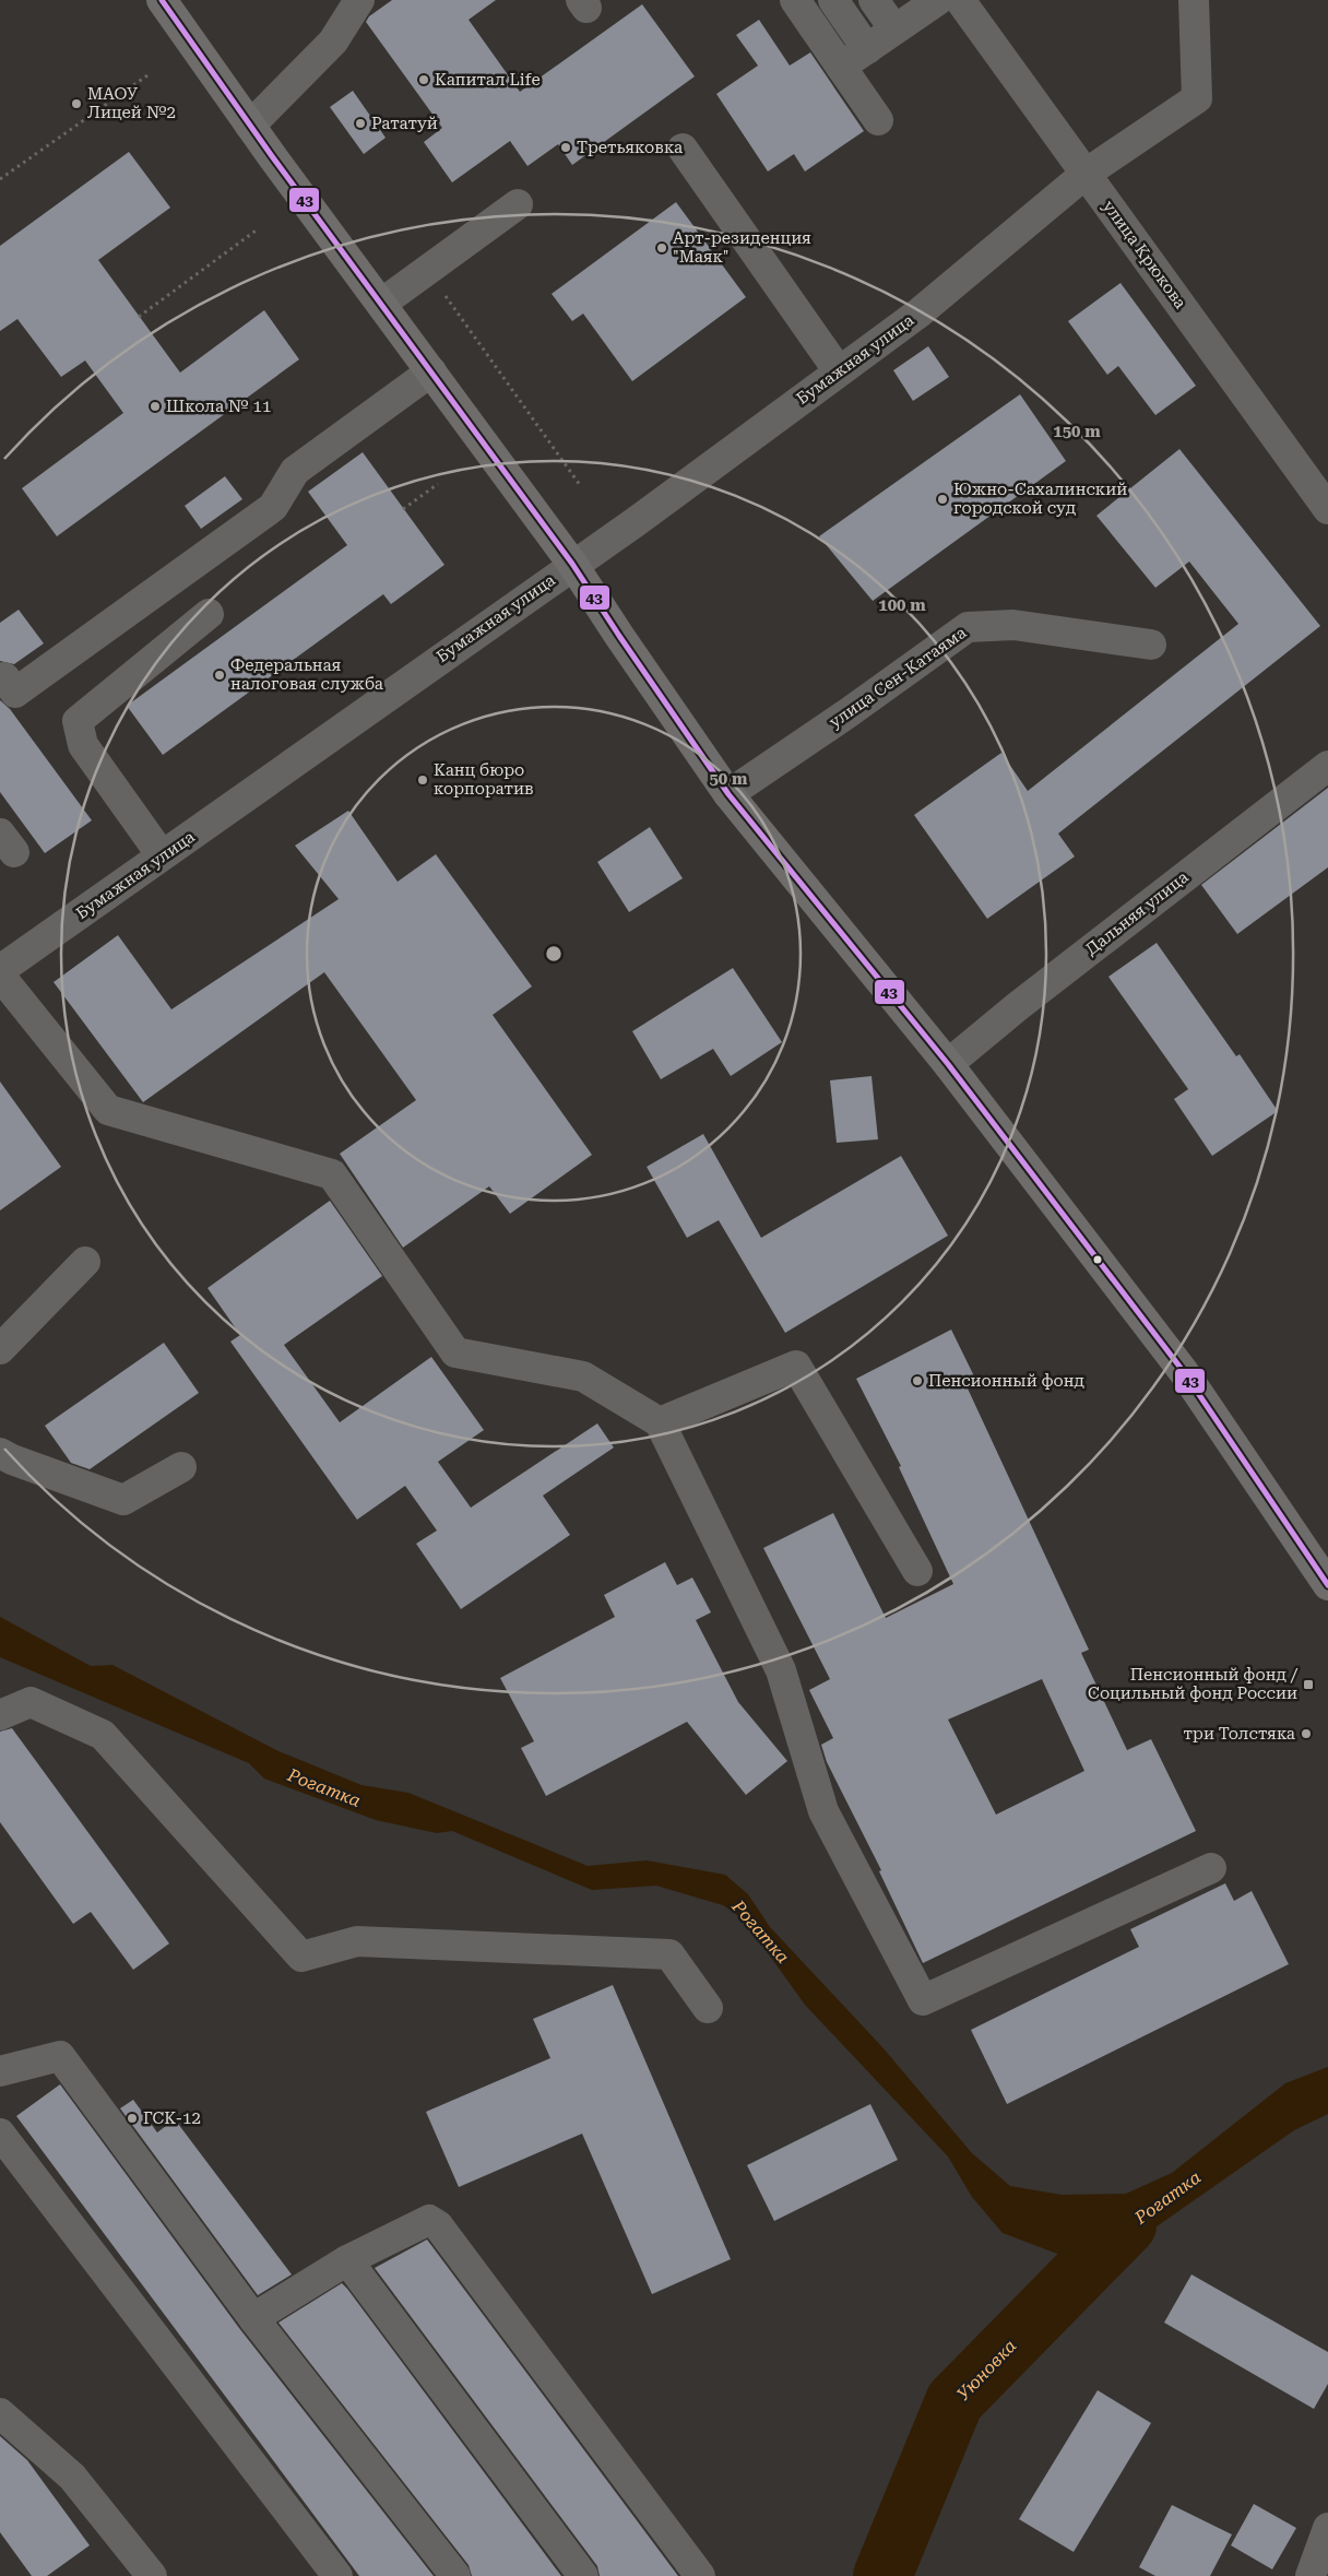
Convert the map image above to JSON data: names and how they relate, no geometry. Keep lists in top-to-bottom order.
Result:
{
  "streets": {
    "street": [
      "улица Крюкова",
      "Бумажная улица",
      "улица Сен-Катаяма",
      "Дальняя улица"
    ]
  },
  "crossings": [
    ["улица Крюкова", "Бумажная улица"]
  ],
  "water": ["Рогатка", "Уюновка"],
  "places": {
    "other": [
      "Капитал Life",
      "МАОУ Лицей №2",
      "Рататуй",
      "Третьяковка",
      "Арт-резиденция \"Маяк\"",
      "Школа № 11",
      "Южно-Сахалинский городской суд",
      "Федеральная налоговая служба",
      "Канц бюро корпоратив",
      "Пенсионный фонд",
      "три Толстяка",
      "ГСК-12"
    ],
    "transit": ["Пенсионный фонд / Социльный фонд России"]
  },
  "lines": ["transit line 43"],
  "rings": ["150 m", "100 m", "50 m"]
}
